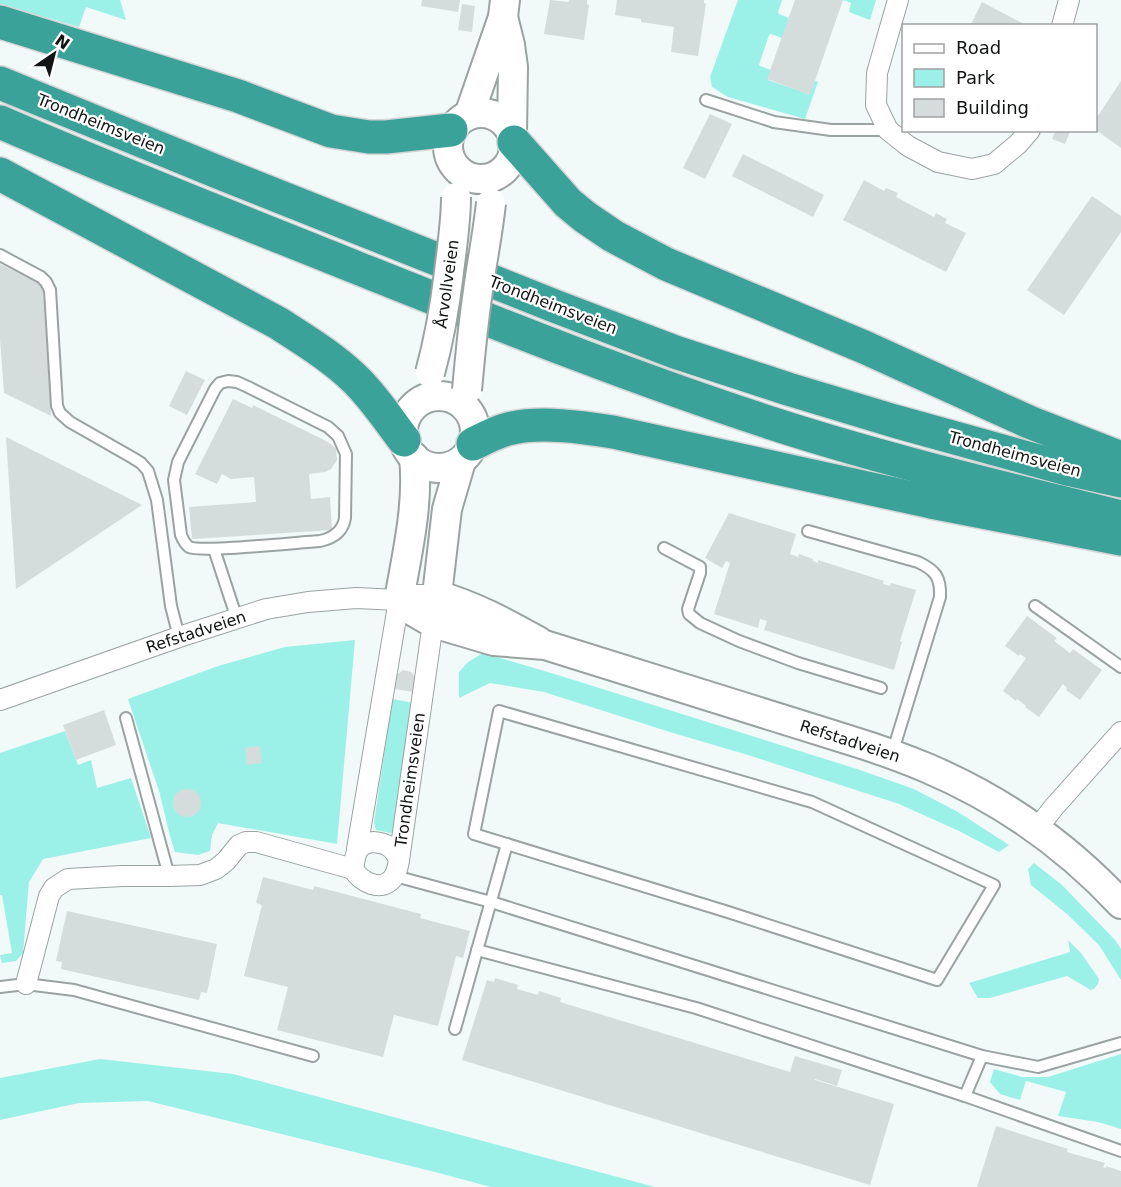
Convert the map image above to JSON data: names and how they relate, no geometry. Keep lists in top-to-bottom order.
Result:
{
  "streets": {
    "highway": ["Trondheimsveien"],
    "street": ["Årvollveien", "Refstadveien"]
  },
  "crossings": [
    ["Trondheimsveien", "Refstadveien"]
  ],
  "legend": ["Road", "Park", "Building"],
  "north": "top right"
}
